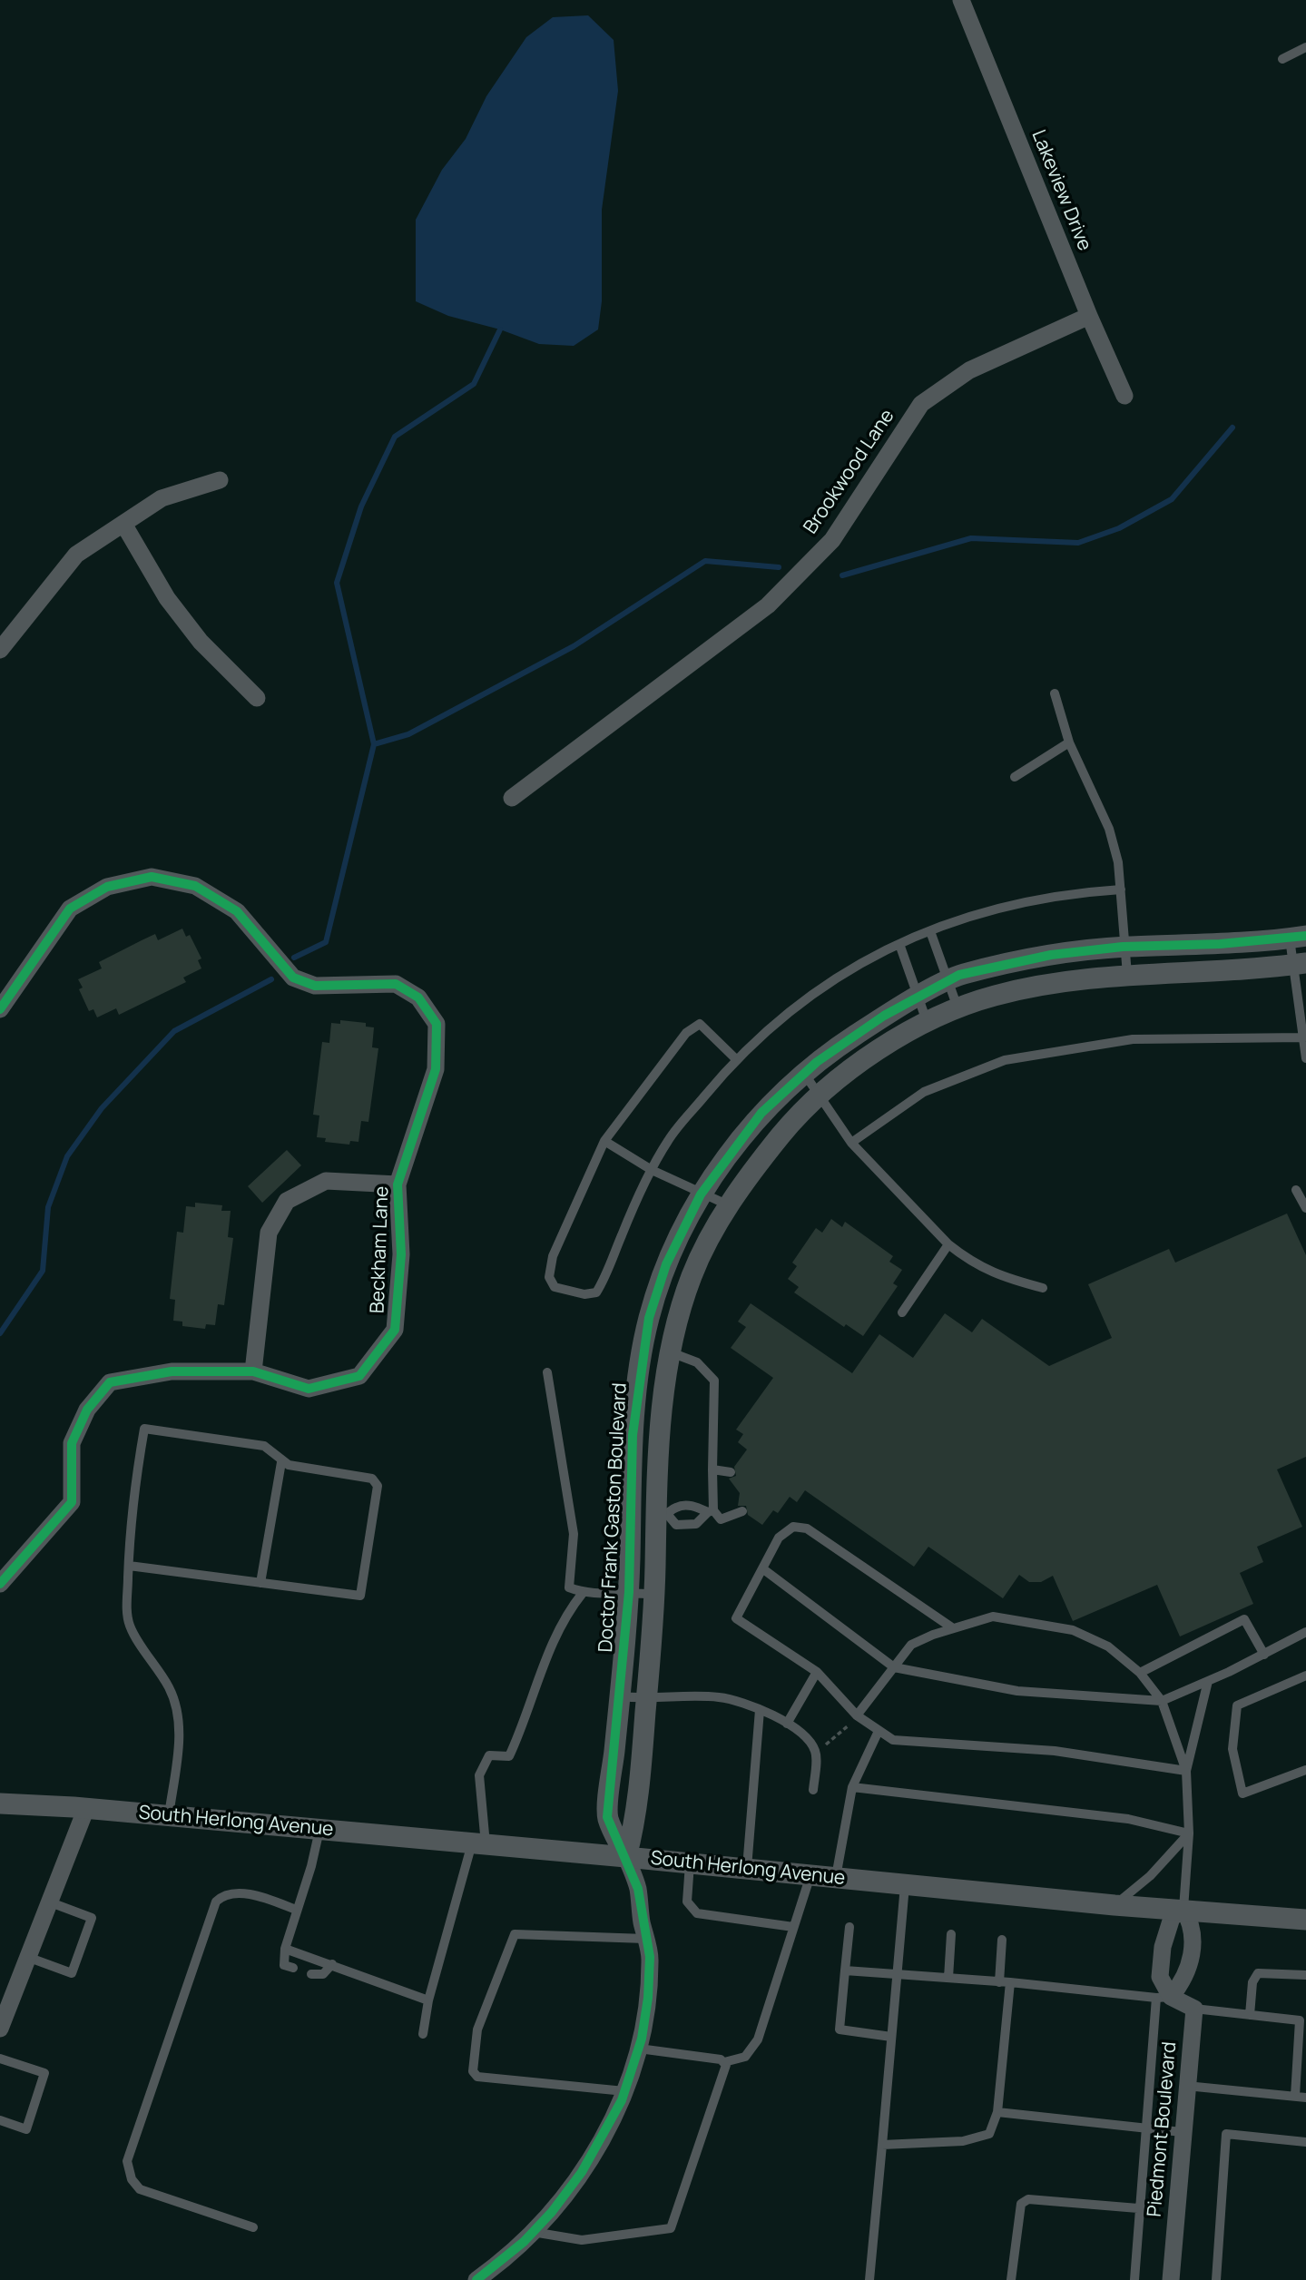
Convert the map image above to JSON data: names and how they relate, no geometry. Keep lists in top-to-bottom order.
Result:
{
  "streets": {
    "street": [
      "Lakeview Drive",
      "Brookwood Lane",
      "Beckham Lane",
      "Doctor Frank Gaston Boulevard",
      "South Herlong Avenue",
      "Piedmont Boulevard"
    ]
  },
  "crossings": [
    ["Lakeview Drive", "Brookwood Lane"],
    ["Doctor Frank Gaston Boulevard", "South Herlong Avenue"],
    ["South Herlong Avenue", "Piedmont Boulevard"]
  ]
}
